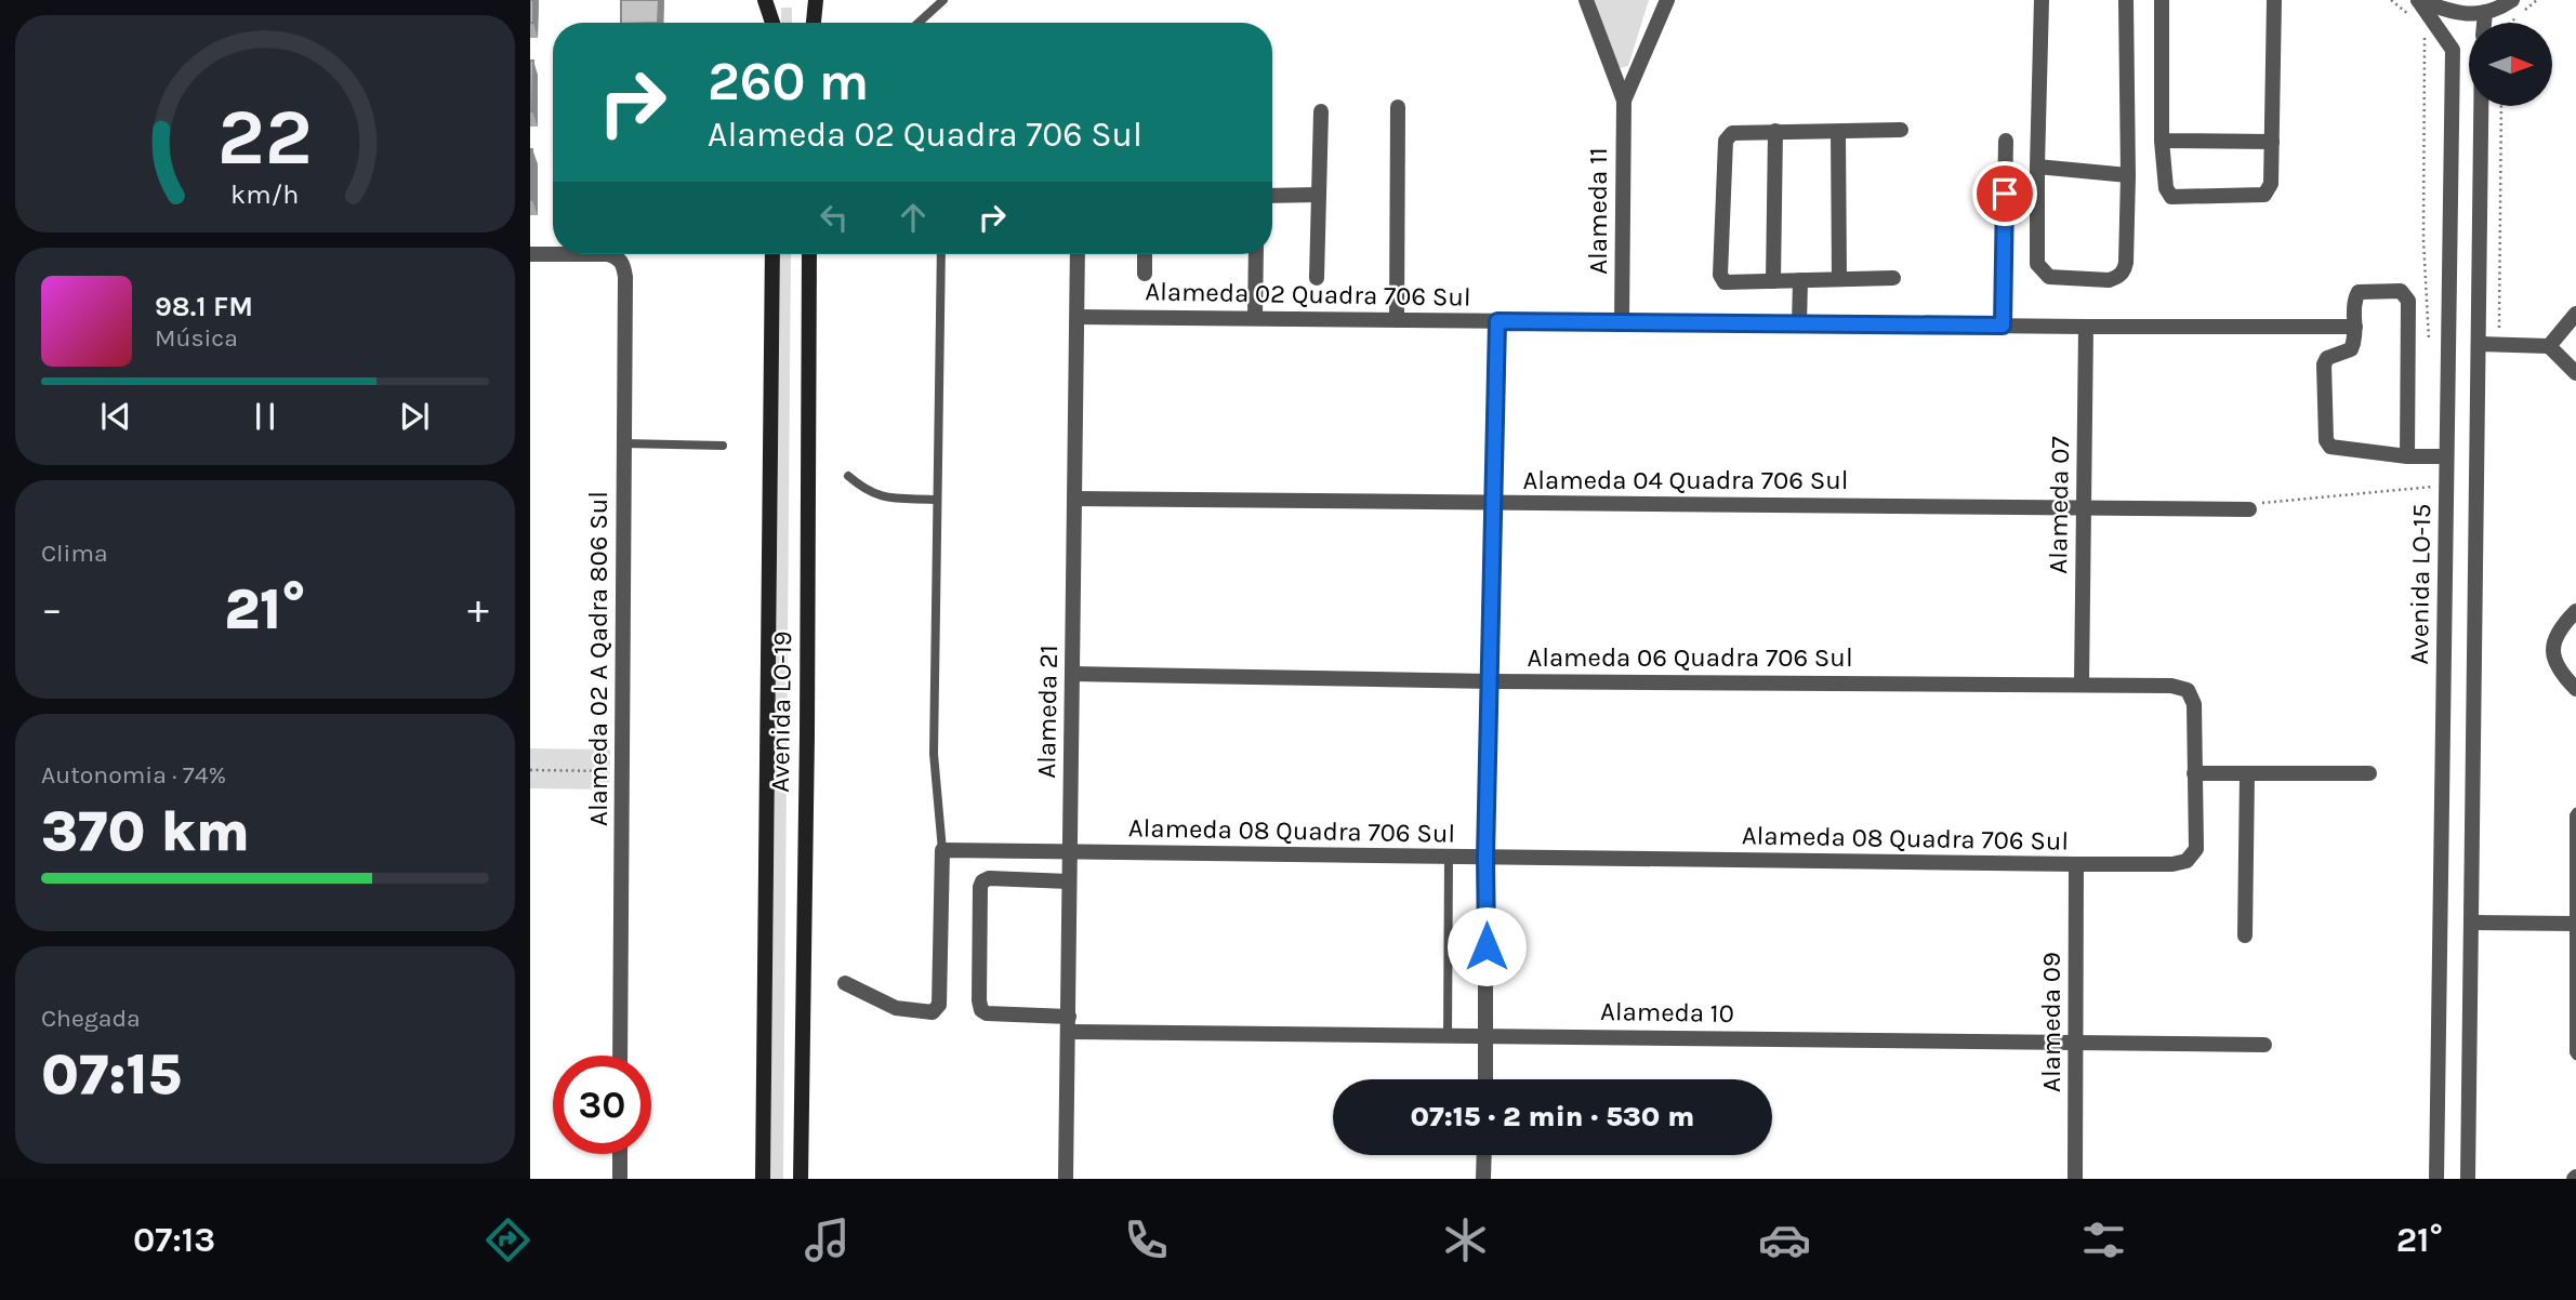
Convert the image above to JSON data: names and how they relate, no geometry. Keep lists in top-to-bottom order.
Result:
{
  "streets": {
    "main road": ["Avenida LO-19"],
    "street": [
      "Alameda 11",
      "Alameda 02 Quadra 706 Sul",
      "Alameda 04 Quadra 706 Sul",
      "Alameda 07",
      "Avenida LO-15",
      "Alameda 06 Quadra 706 Sul",
      "Alameda 02 A Qadra 806 Sul",
      "Alameda 21",
      "Alameda 08 Quadra 706 Sul",
      "Alameda 10",
      "Alameda 09"
    ]
  },
  "crossings": [
    ["Alameda 11", "Alameda 02 Quadra 706 Sul"],
    ["Alameda 02 Quadra 706 Sul", "Alameda 07"],
    ["Alameda 02 Quadra 706 Sul", "Alameda 21"],
    ["Alameda 04 Quadra 706 Sul", "Alameda 07"],
    ["Alameda 04 Quadra 706 Sul", "Alameda 21"],
    ["Alameda 07", "Alameda 06 Quadra 706 Sul"],
    ["Alameda 06 Quadra 706 Sul", "Alameda 21"],
    ["Alameda 06 Quadra 706 Sul", "Alameda 08 Quadra 706 Sul"],
    ["Alameda 21", "Alameda 08 Quadra 706 Sul"],
    ["Alameda 21", "Alameda 10"],
    ["Alameda 08 Quadra 706 Sul", "Alameda 09"],
    ["Alameda 10", "Alameda 09"]
  ],
  "north": "right",
  "page": {
    "turn": ["260 m", "Alameda 02 Quadra 706 Sul"],
    "song": ["98.1 FM", "Música"],
    "tile": [
      "Clima",
      ["Autonomia · 74%", "370 km"],
      ["Chegada", "07:15"]
    ],
    "heat": ["−", "21°", "+"],
    "limit": "30",
    "trip": "07:15 · 2 min · 530 m",
    "tabs": ["07:13", "21°"],
    "gauge": ["22", "km/h"]
  }
}
